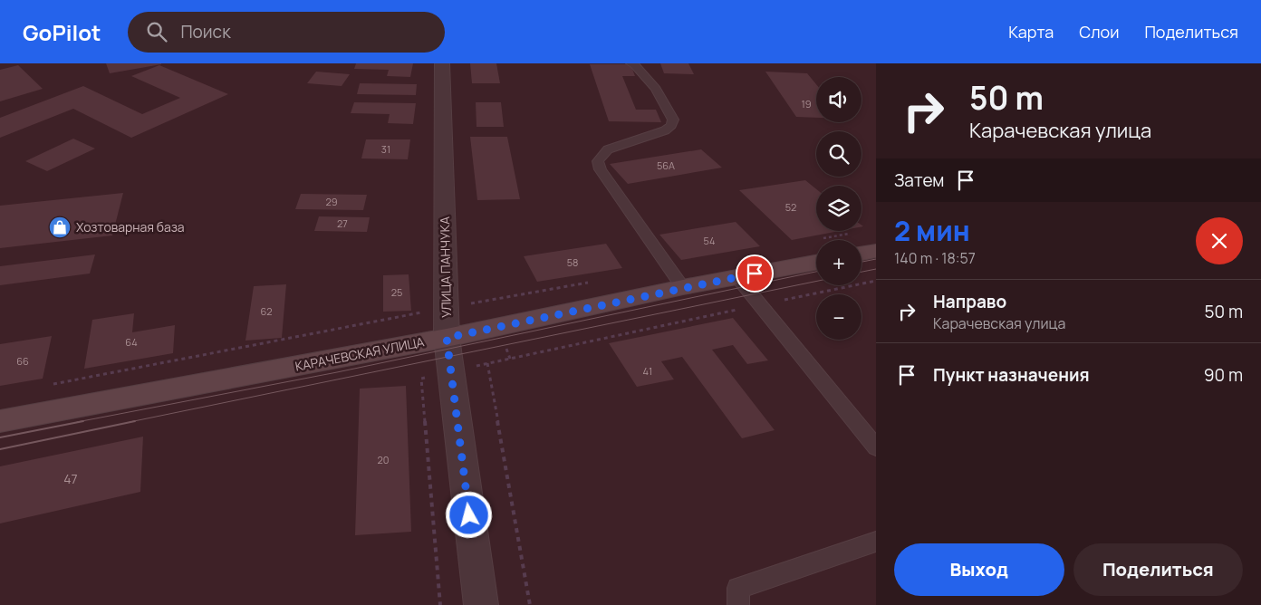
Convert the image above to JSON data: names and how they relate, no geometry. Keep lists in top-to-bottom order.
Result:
{
  "streets": {
    "street": ["УЛИЦА ПАНЧУКА", "КАРАЧЕВСКАЯ УЛИЦА"]
  },
  "crossings": [
    ["УЛИЦА ПАНЧУКА", "КАРАЧЕВСКАЯ УЛИЦА"]
  ],
  "places": {
    "shop": ["Хозтоварная база"]
  },
  "house_numbers": [
    "19",
    "31",
    "56А",
    "29",
    "52",
    "27",
    "54",
    "58",
    "25",
    "62",
    "64",
    "66",
    "41",
    "20",
    "47"
  ],
  "page": {
    "header": "GoPilot",
    "search": "Поиск",
    "nav": ["Карта", "Слои", "Поделиться"],
    "turn": ["50 m", "Карачевская улица"],
    "map_buttons": ["+", "−"],
    "then": "Затем",
    "heading": ["2 мин", "140 m · 18:57"],
    "list": [
      {
        "name": "Направо",
        "note": "Карачевская улица",
        "value": "50 m"
      },
      {
        "name": "Пункт назначения",
        "value": "90 m"
      }
    ],
    "buttons": ["Выход", "Поделиться"]
  }
}
